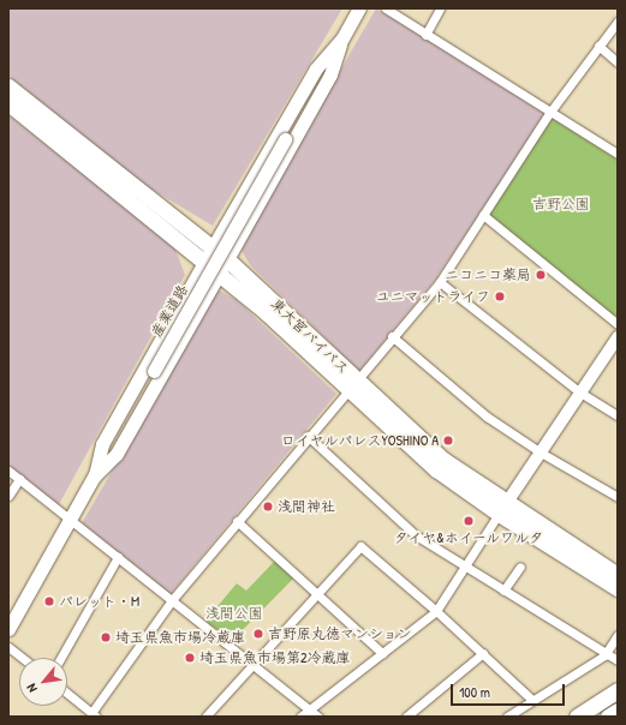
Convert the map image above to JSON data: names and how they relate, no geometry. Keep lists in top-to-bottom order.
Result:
{
  "streets": {
    "highway": ["東大宮バイパス"],
    "main road": ["産業道路"]
  },
  "parks": ["吉野公園", "浅間公園"],
  "places": [
    "ニコニコ薬局",
    "ユニマットライフ",
    "ロイヤルパレスYOSHINO A",
    "浅間神社",
    "タイヤ&ホイールワルタ",
    "パレット・M",
    "吉野原丸徳マンション",
    "埼玉県魚市場冷蔵庫",
    "埼玉県魚市場第2冷蔵庫"
  ],
  "scale_bar": "100 m",
  "north": "bottom left"
}
